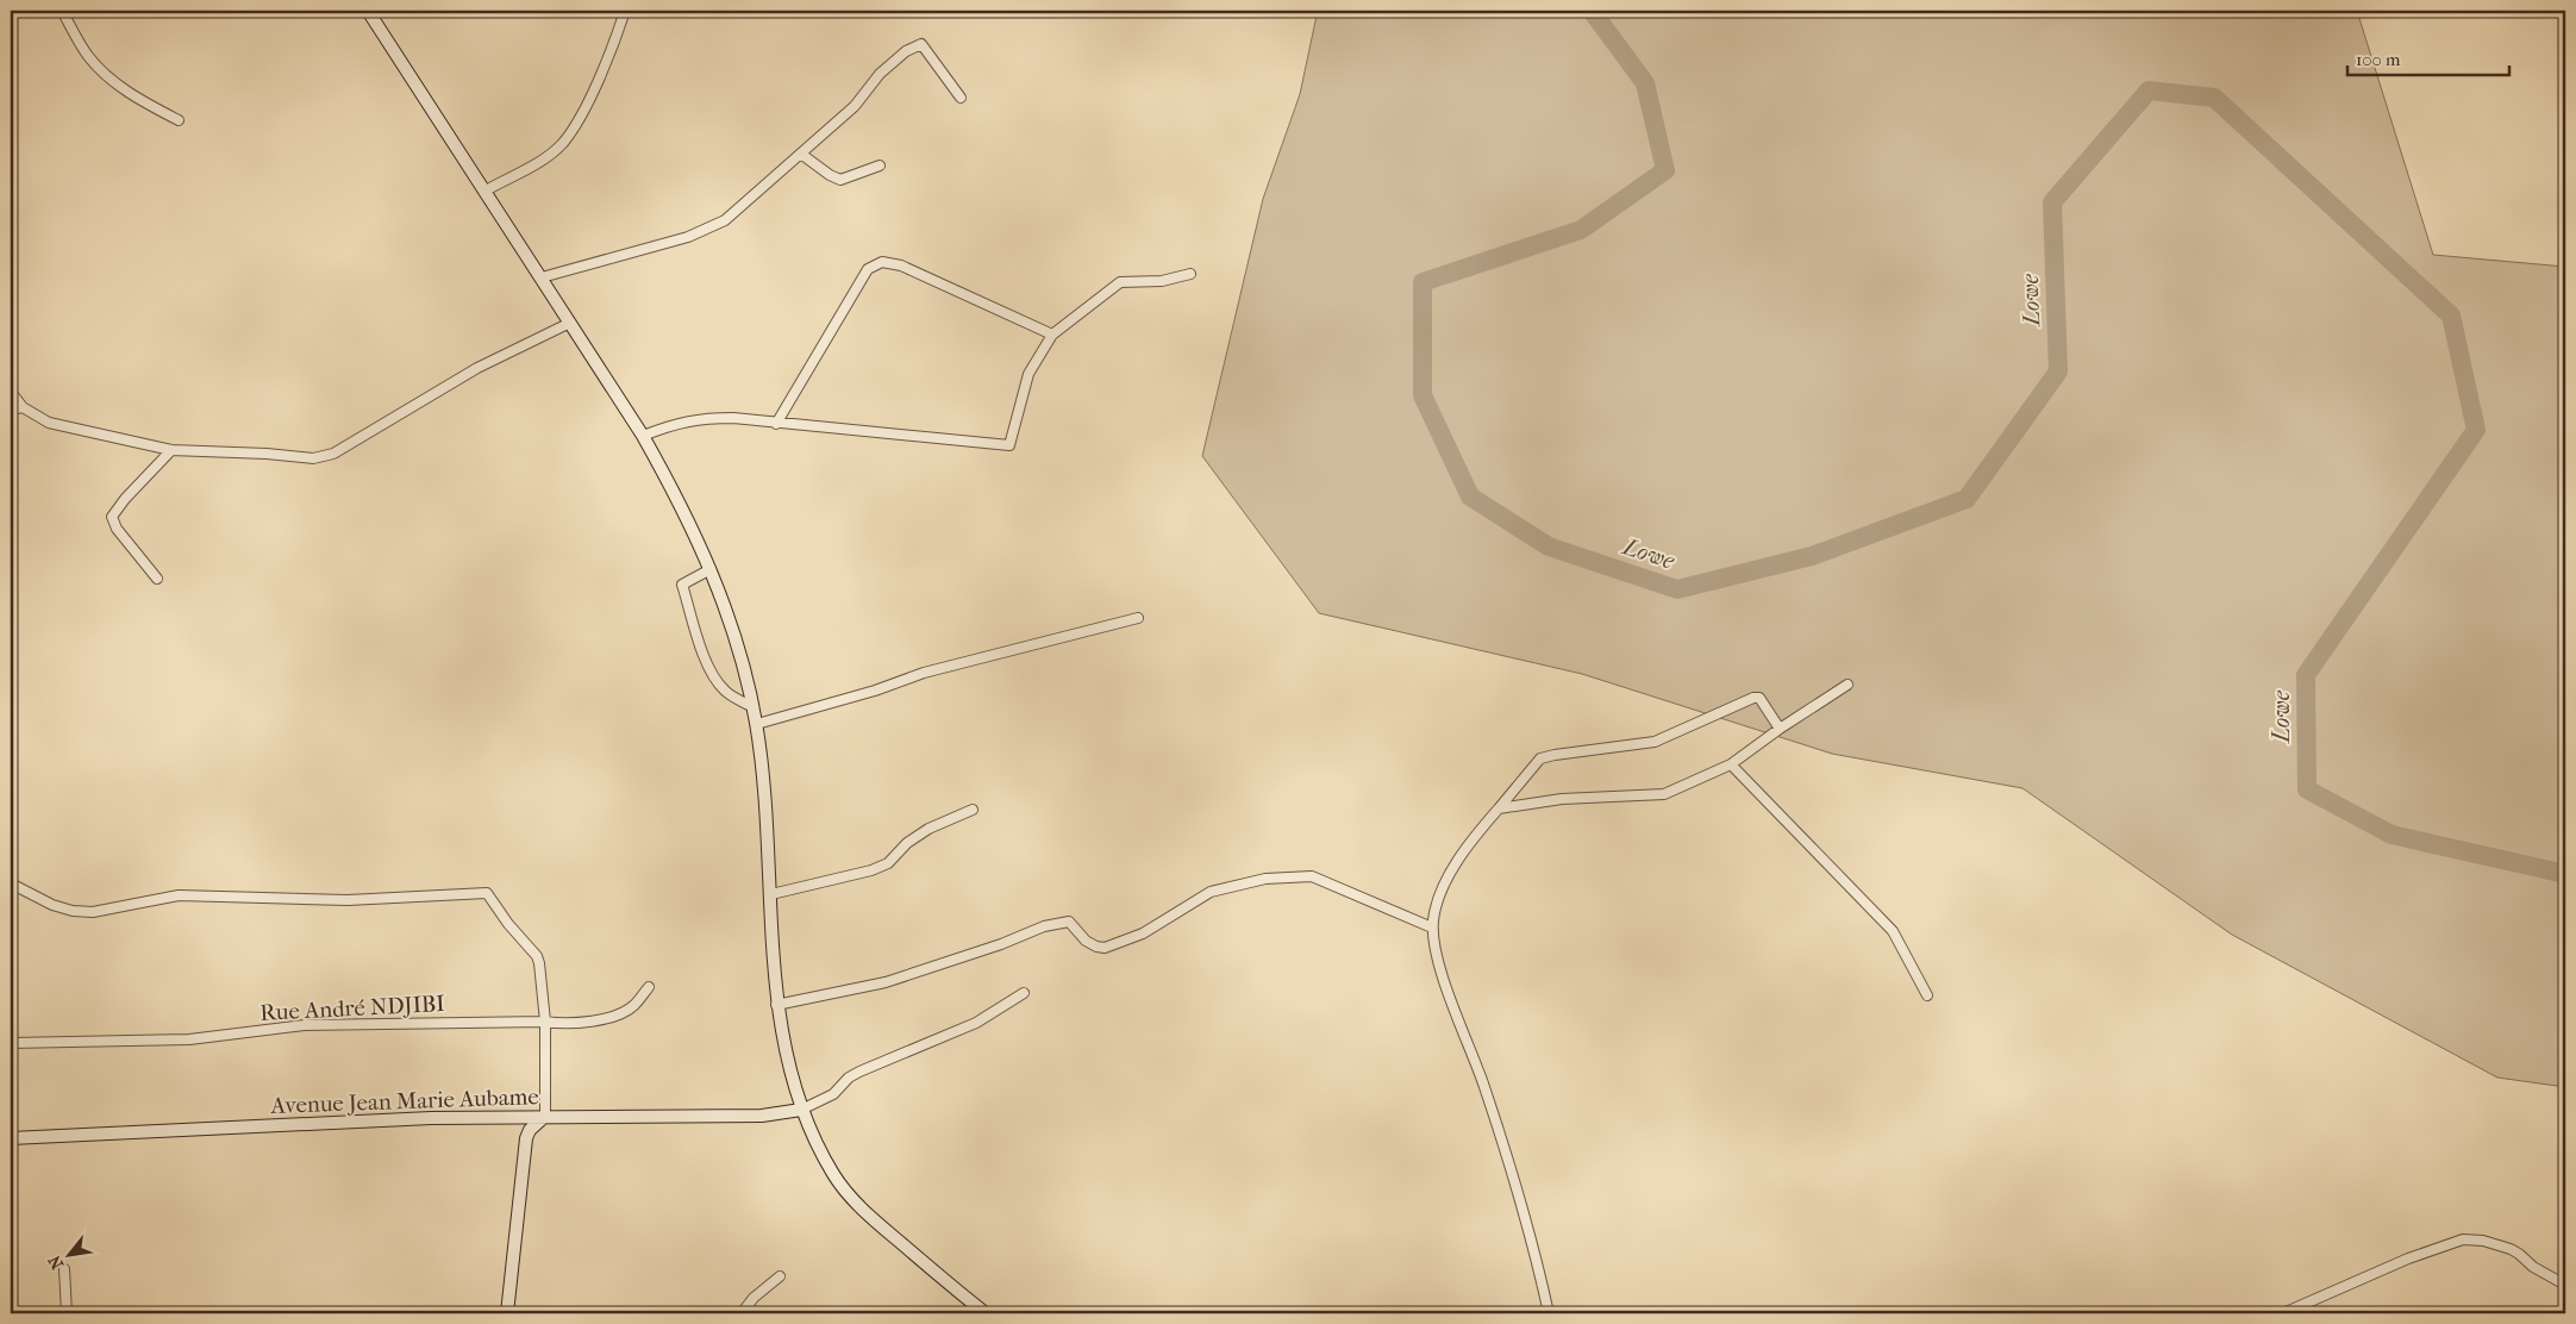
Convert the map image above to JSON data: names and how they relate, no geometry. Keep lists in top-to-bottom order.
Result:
{
  "streets": {
    "street": ["Rue André NDJIBI", "Avenue Jean Marie Aubame"]
  },
  "water": ["Lowe"],
  "scale_bar": "100 m",
  "north": "bottom left"
}
